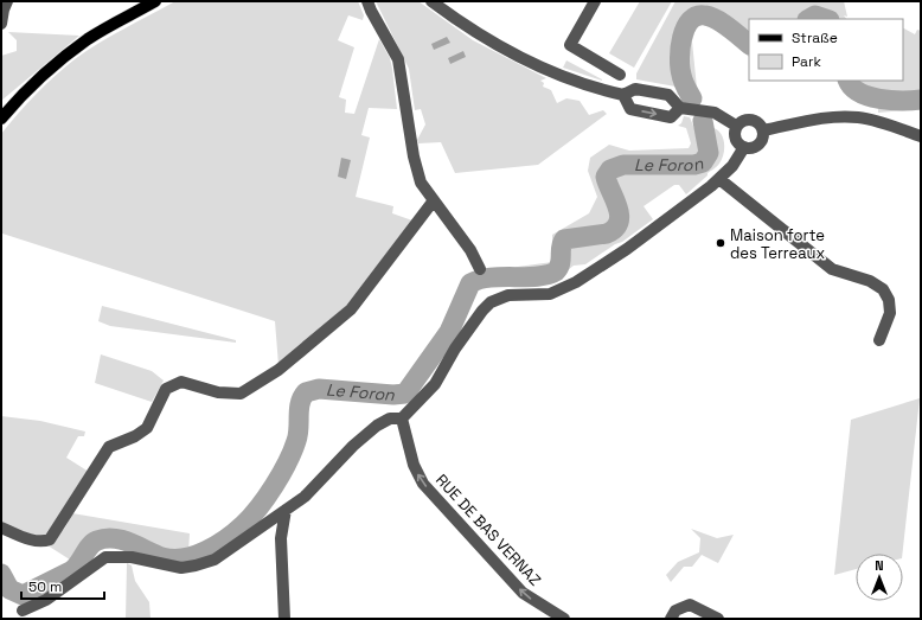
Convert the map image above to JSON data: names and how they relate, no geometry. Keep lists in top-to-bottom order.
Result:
{
  "streets": {
    "street": ["RUE DE BAS VERNAZ"]
  },
  "one_way": ["RUE DE BAS VERNAZ"],
  "water": ["Le Foron"],
  "places": ["Maison forte des Terreaux"],
  "legend": ["Straße", "Park"],
  "scale_bar": "50 m",
  "north": "top"
}
